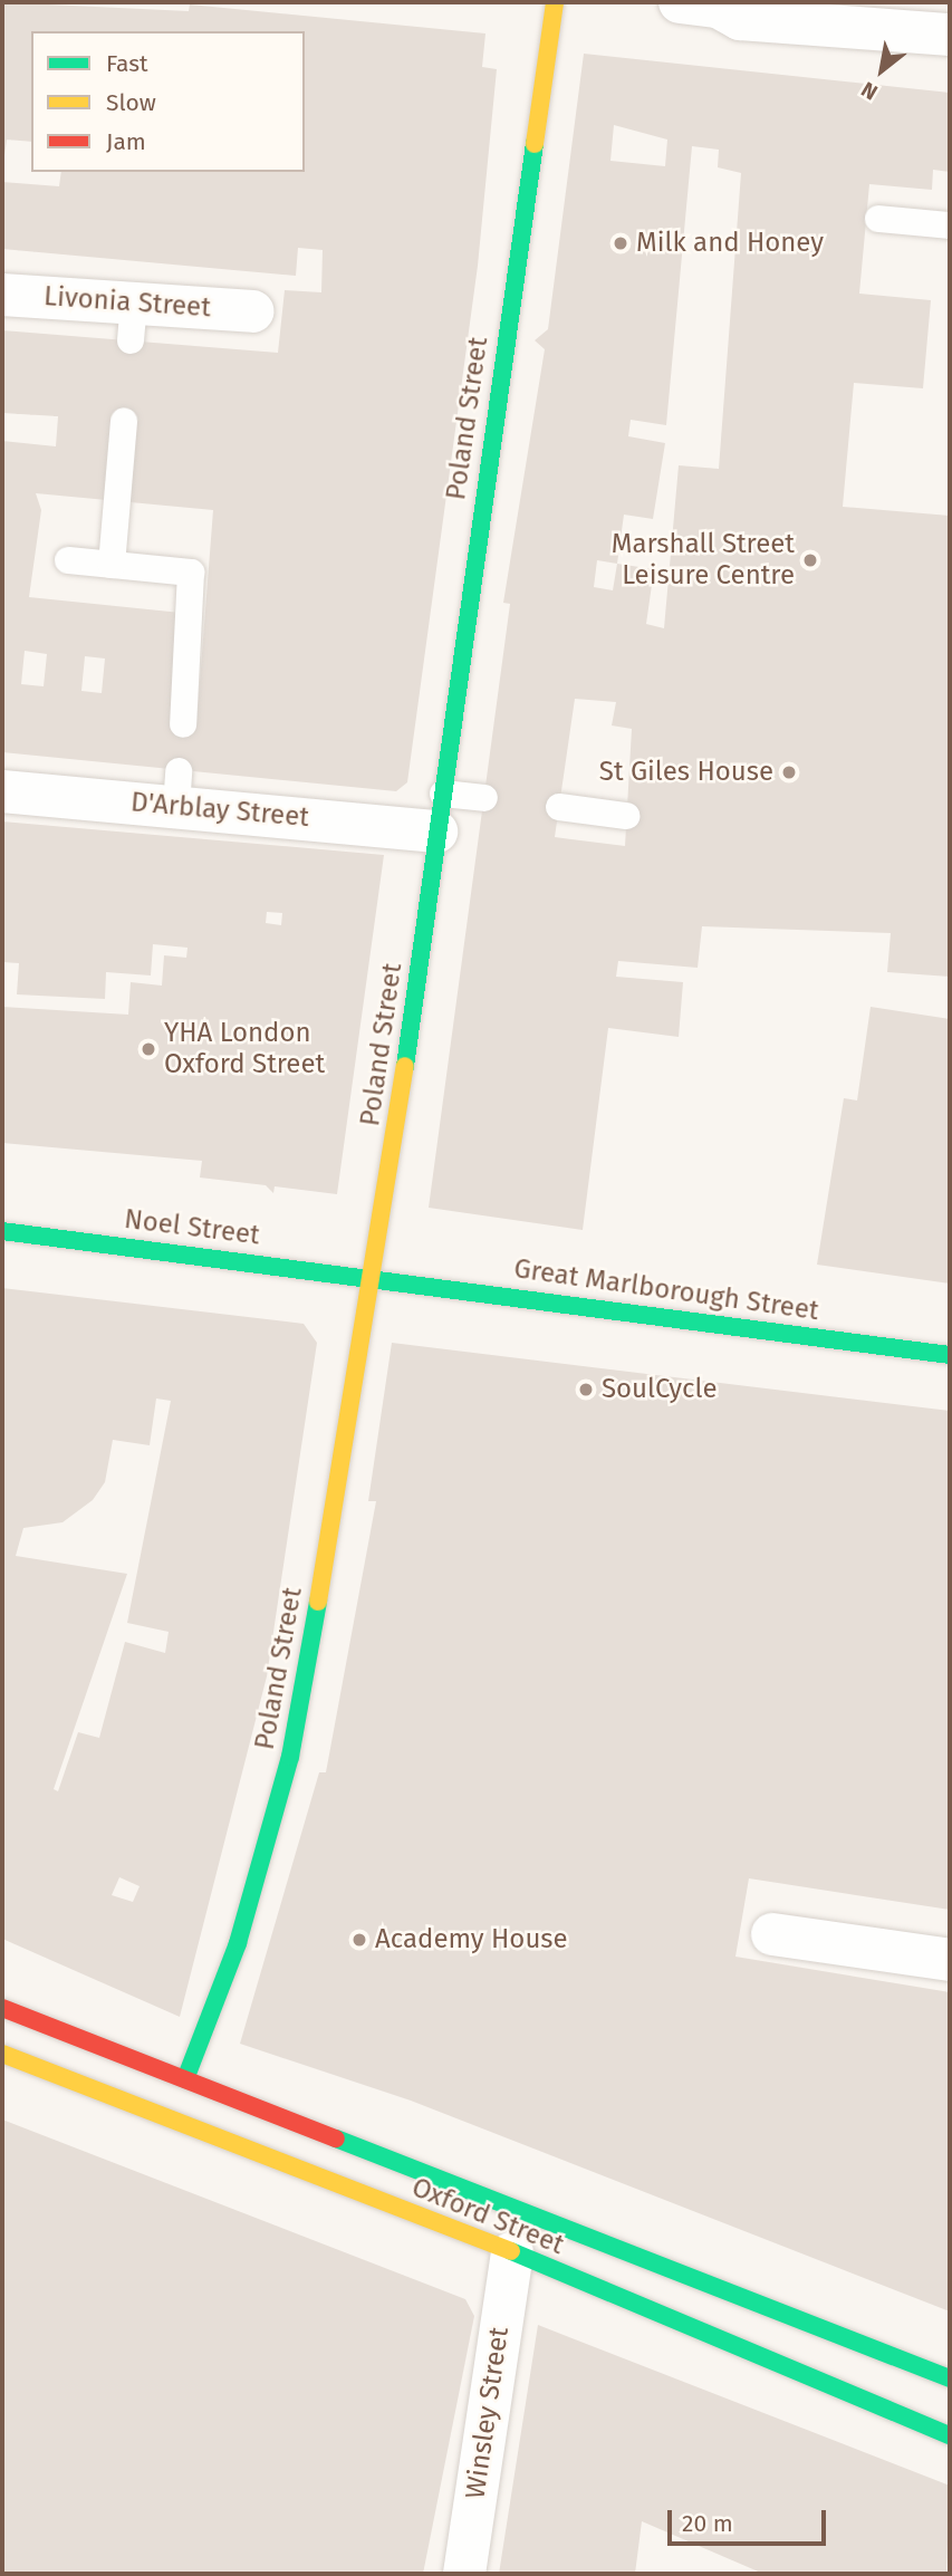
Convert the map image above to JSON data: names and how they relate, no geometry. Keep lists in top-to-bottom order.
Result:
{
  "streets": {
    "street": [
      "Livonia Street",
      "Poland Street",
      "D'Arblay Street",
      "Noel Street",
      "Great Marlborough Street",
      "Oxford Street",
      "Winsley Street"
    ]
  },
  "crossings": [
    ["Poland Street", "D'Arblay Street"],
    ["Poland Street", "Noel Street"],
    ["Poland Street", "Great Marlborough Street"],
    ["Poland Street", "Oxford Street"],
    ["Noel Street", "Great Marlborough Street"],
    ["Oxford Street", "Winsley Street"]
  ],
  "places": [
    "Milk and Honey",
    "Marshall Street Leisure Centre",
    "St Giles House",
    "YHA London Oxford Street",
    "SoulCycle",
    "Academy House"
  ],
  "legend": ["Fast", "Slow", "Jam"],
  "scale_bar": "20 m",
  "north": "bottom left"
}
